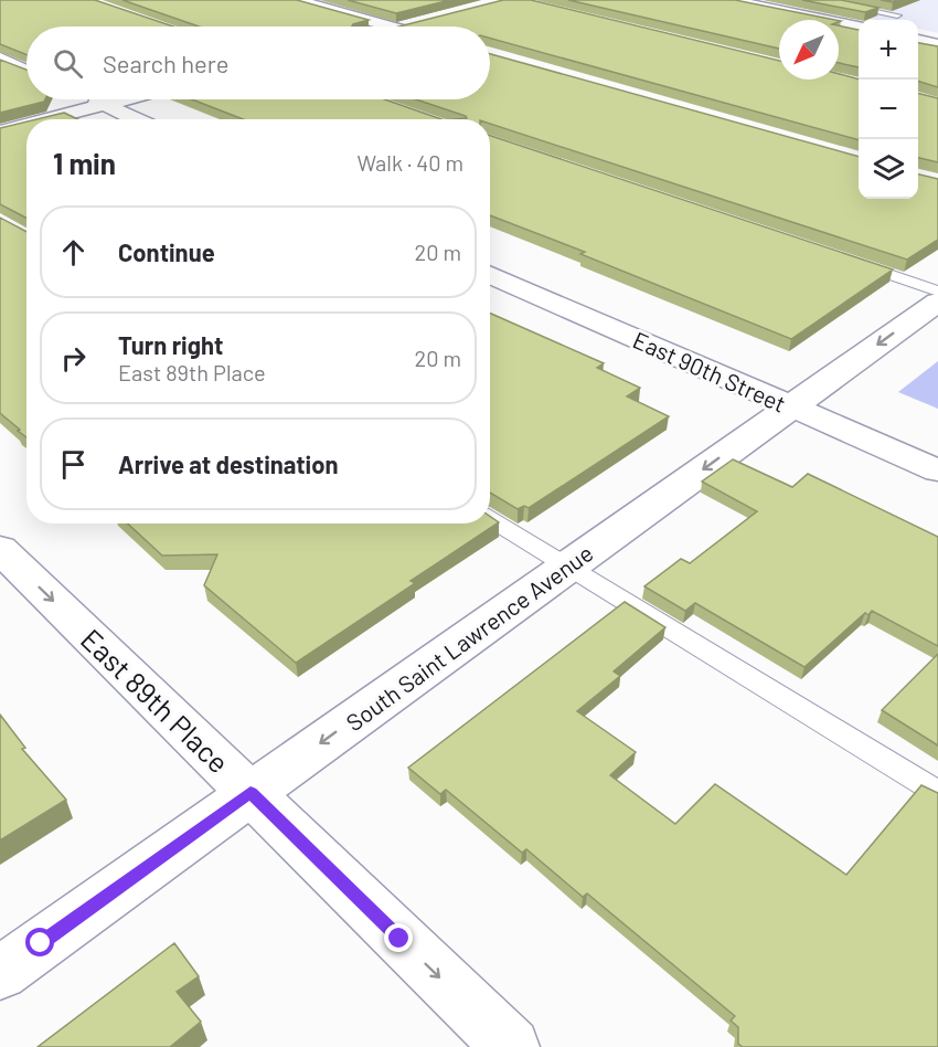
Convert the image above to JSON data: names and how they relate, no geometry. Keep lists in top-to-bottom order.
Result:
{
  "streets": {
    "street": ["East 90th Street", "South Saint Lawrence Avenue", "East 89th Place"]
  },
  "crossings": [
    ["East 90th Street", "South Saint Lawrence Avenue"],
    ["South Saint Lawrence Avenue", "East 89th Place"]
  ],
  "one_way": ["South Saint Lawrence Avenue", "East 89th Place"],
  "north": "bottom left",
  "page": {
    "map_buttons": ["+", "−"],
    "search": "Search here",
    "heading": ["1 min", "Walk · 40 m"],
    "list": [
      ["Continue", "20 m"],
      ["Turn right", "East 89th Place", "20 m"],
      "Arrive at destination"
    ]
  }
}
